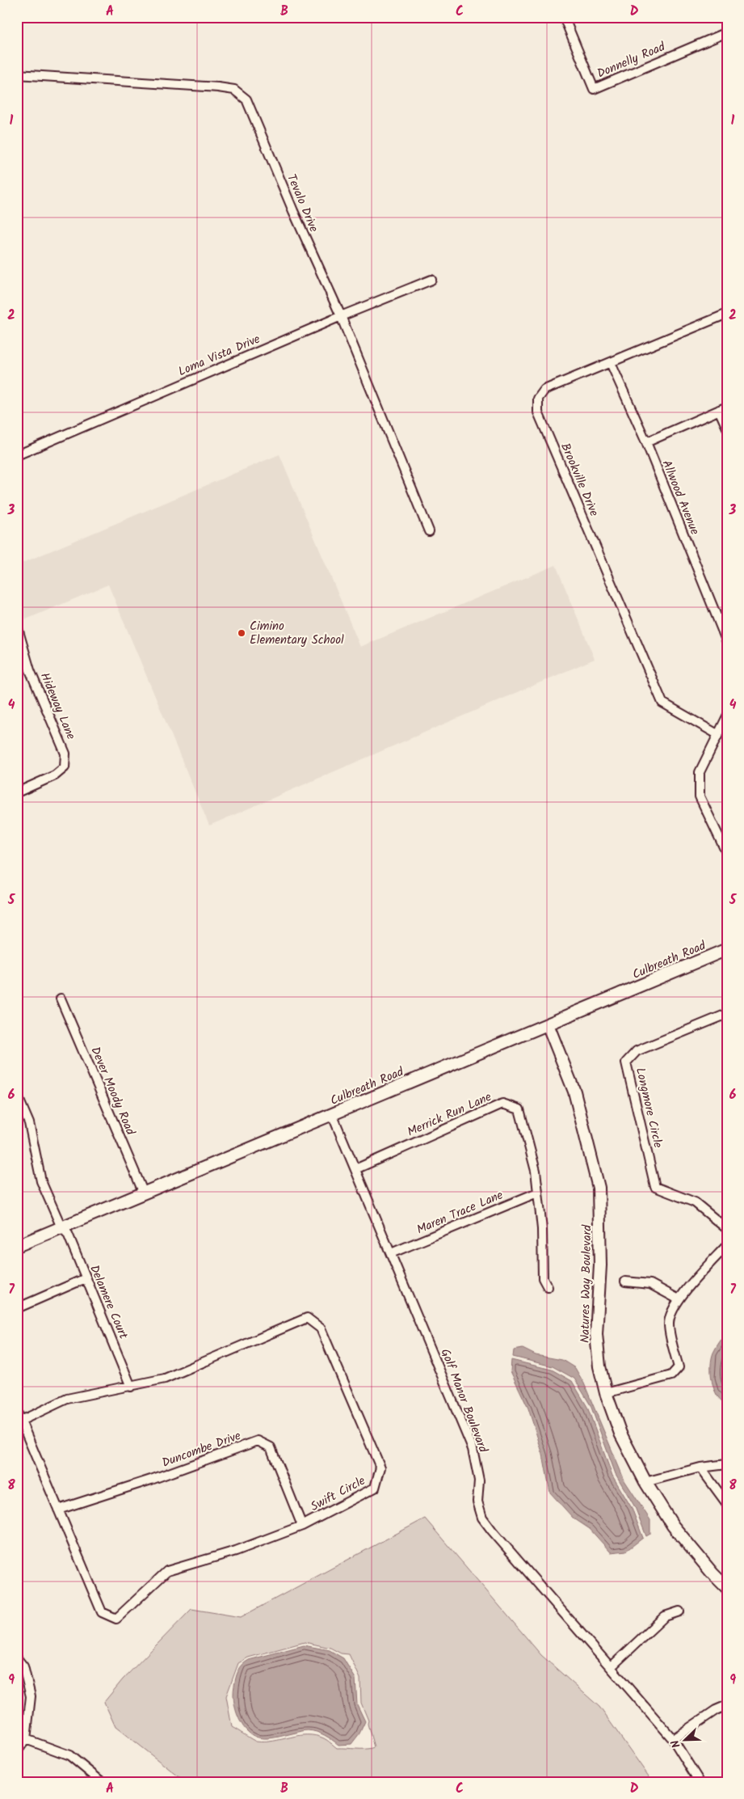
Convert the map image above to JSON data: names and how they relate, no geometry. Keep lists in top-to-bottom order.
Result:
{
  "streets": {
    "street": [
      "Donnelly Road",
      "Tevalo Drive",
      "Loma Vista Drive",
      "Brookville Drive",
      "Allwood Avenue",
      "Hideway Lane",
      "Culbreath Road",
      "Dever Moody Road",
      "Longmore Circle",
      "Merrick Run Lane",
      "Maren Trace Lane",
      "Natures Way Boulevard",
      "Delamere Court",
      "Golf Manor Boulevard",
      "Duncombe Drive",
      "Swift Circle"
    ]
  },
  "crossings": [
    ["Tevalo Drive", "Loma Vista Drive"],
    ["Brookville Drive", "Allwood Avenue"],
    ["Culbreath Road", "Dever Moody Road"],
    ["Culbreath Road", "Natures Way Boulevard"],
    ["Culbreath Road", "Delamere Court"],
    ["Culbreath Road", "Golf Manor Boulevard"],
    ["Merrick Run Lane", "Maren Trace Lane"],
    ["Merrick Run Lane", "Golf Manor Boulevard"],
    ["Maren Trace Lane", "Golf Manor Boulevard"],
    ["Delamere Court", "Swift Circle"],
    ["Duncombe Drive", "Swift Circle"]
  ],
  "places": ["Cimino Elementary School"],
  "north": "bottom left",
  "grid": {
    "columns": [
      "A",
      "B",
      "C",
      "D"
    ],
    "rows": [
      "1",
      "2",
      "3",
      "4",
      "5",
      "6",
      "7",
      "8",
      "9"
    ]
  }
}
